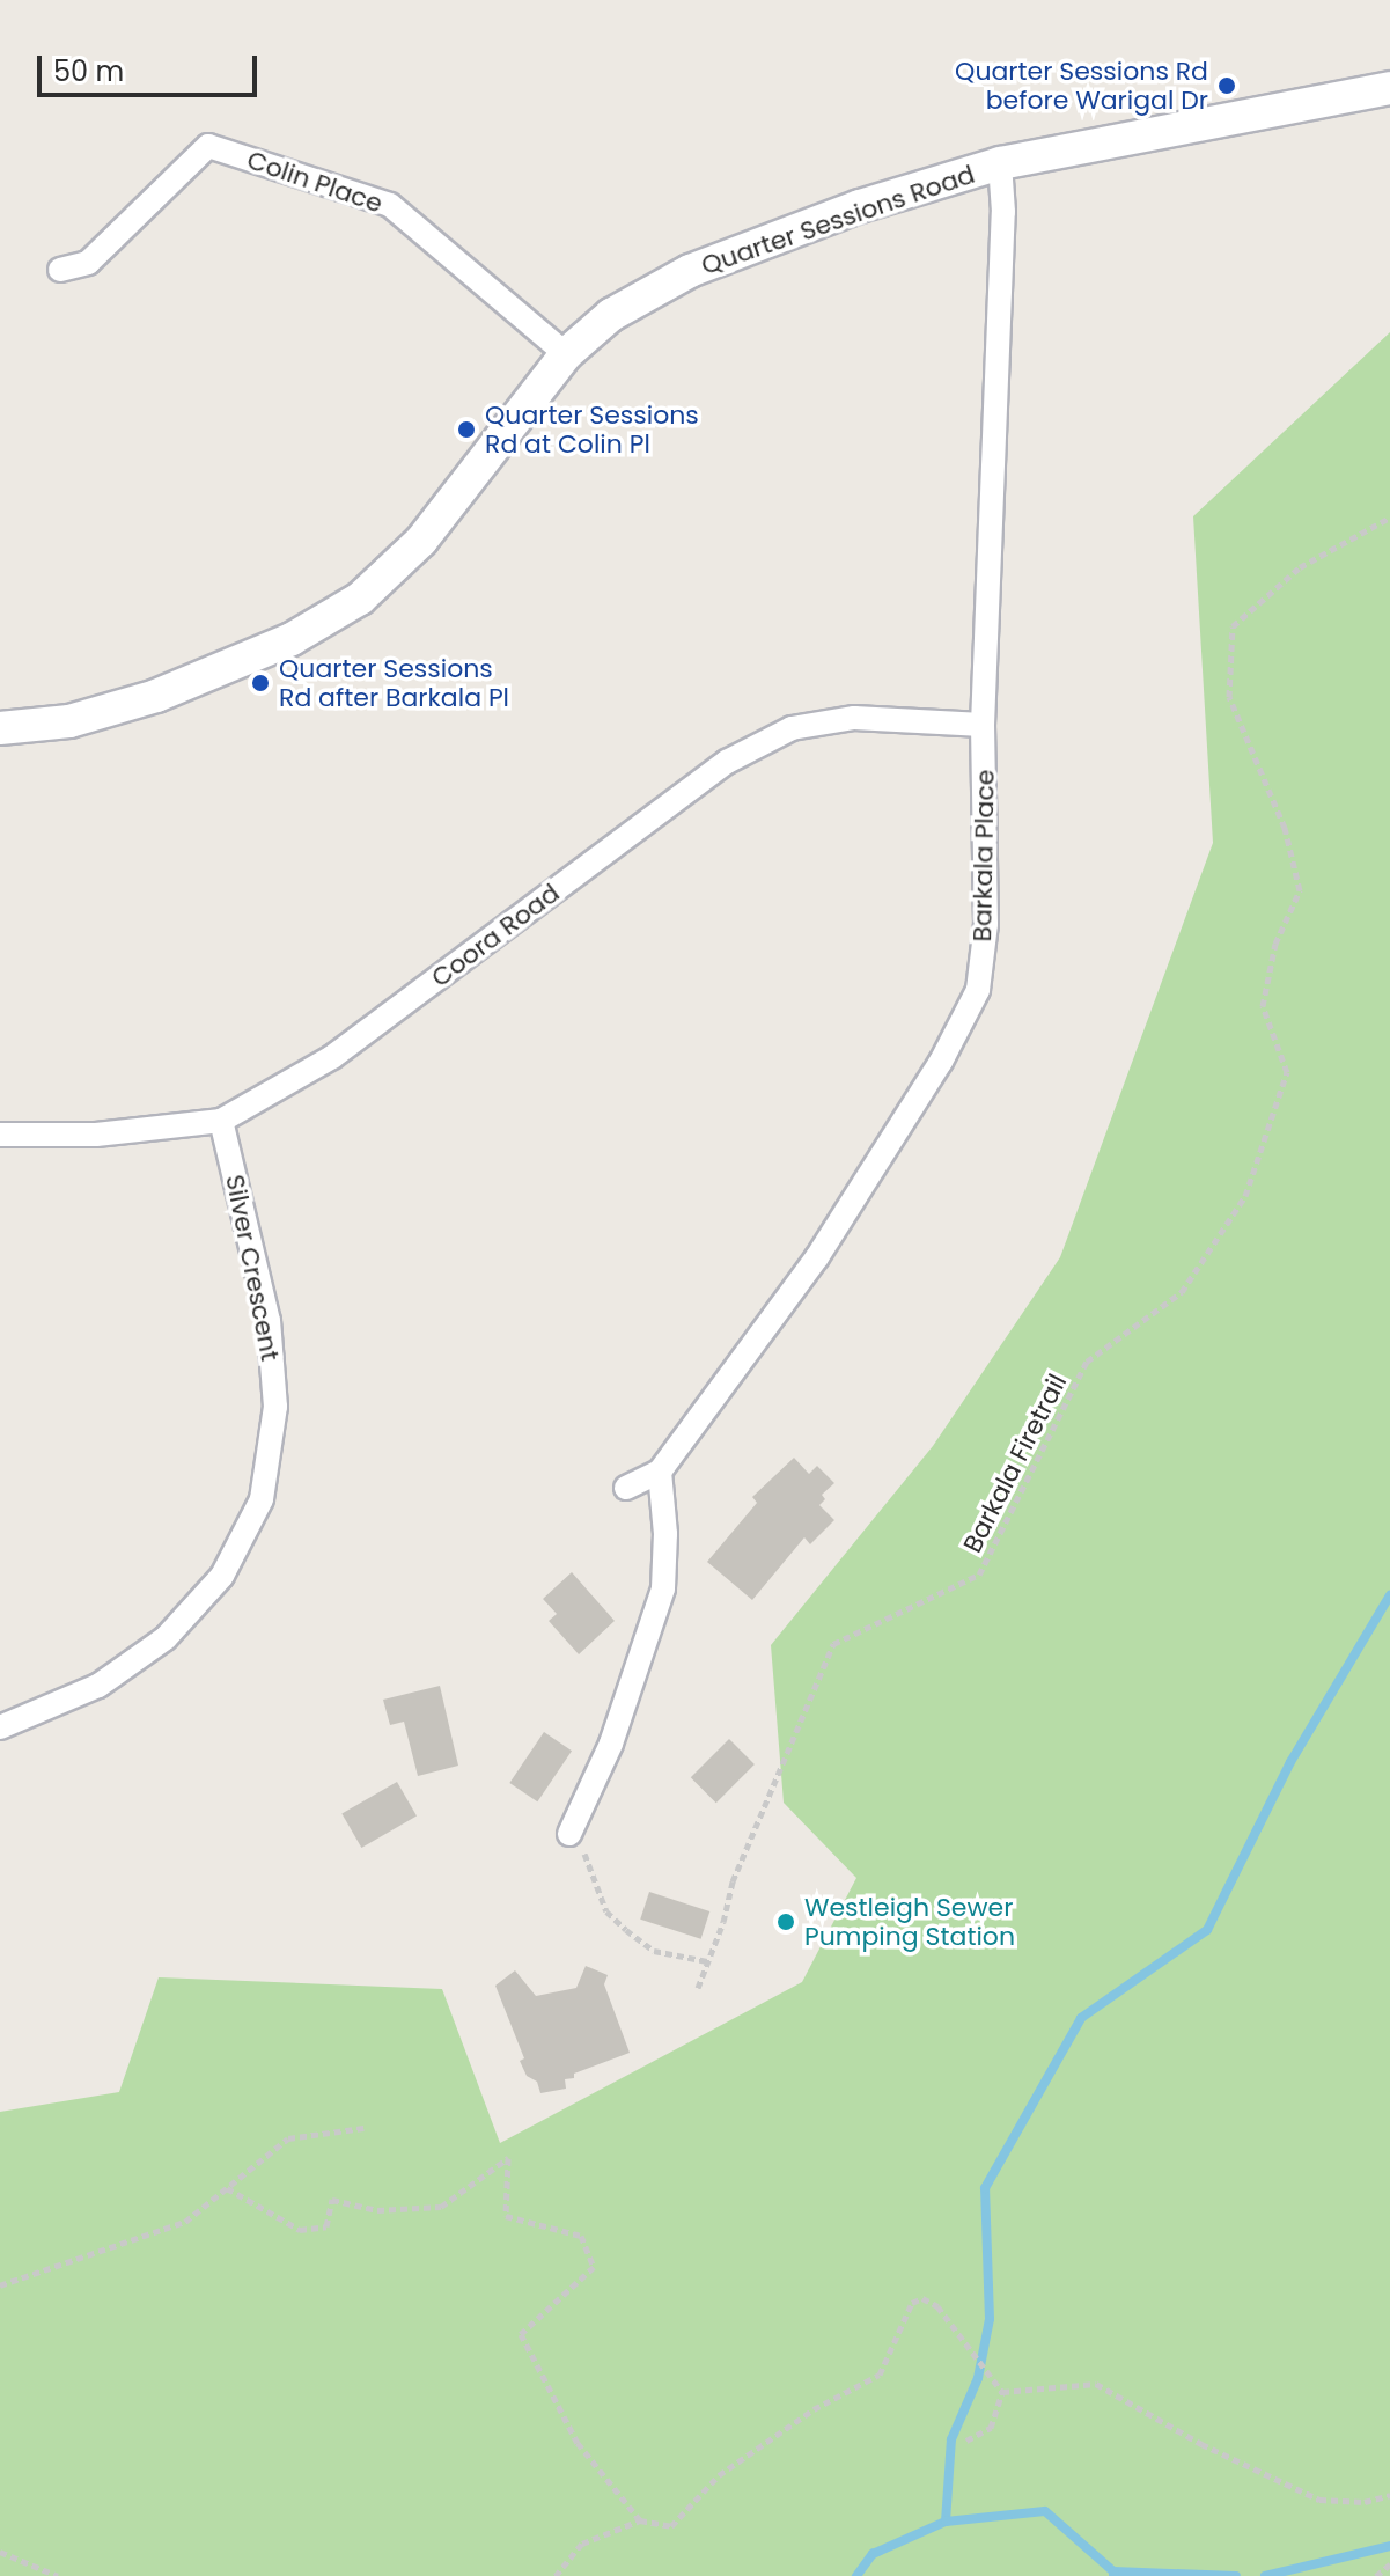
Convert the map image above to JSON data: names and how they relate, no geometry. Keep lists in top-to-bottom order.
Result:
{
  "streets": {
    "main road": ["Quarter Sessions Road"],
    "street": [
      "Colin Place",
      "Barkala Place",
      "Coora Road",
      "Silver Crescent"
    ],
    "path": ["Barkala Firetrail"]
  },
  "crossings": [
    ["Colin Place", "Quarter Sessions Road"],
    ["Quarter Sessions Road", "Barkala Place"],
    ["Barkala Place", "Coora Road"],
    ["Coora Road", "Silver Crescent"]
  ],
  "places": [
    "Quarter Sessions Rd before Warigal Dr",
    "Quarter Sessions Rd at Colin Pl",
    "Quarter Sessions Rd after Barkala Pl",
    "Westleigh Sewer Pumping Station"
  ],
  "scale_bar": "50 m"
}
